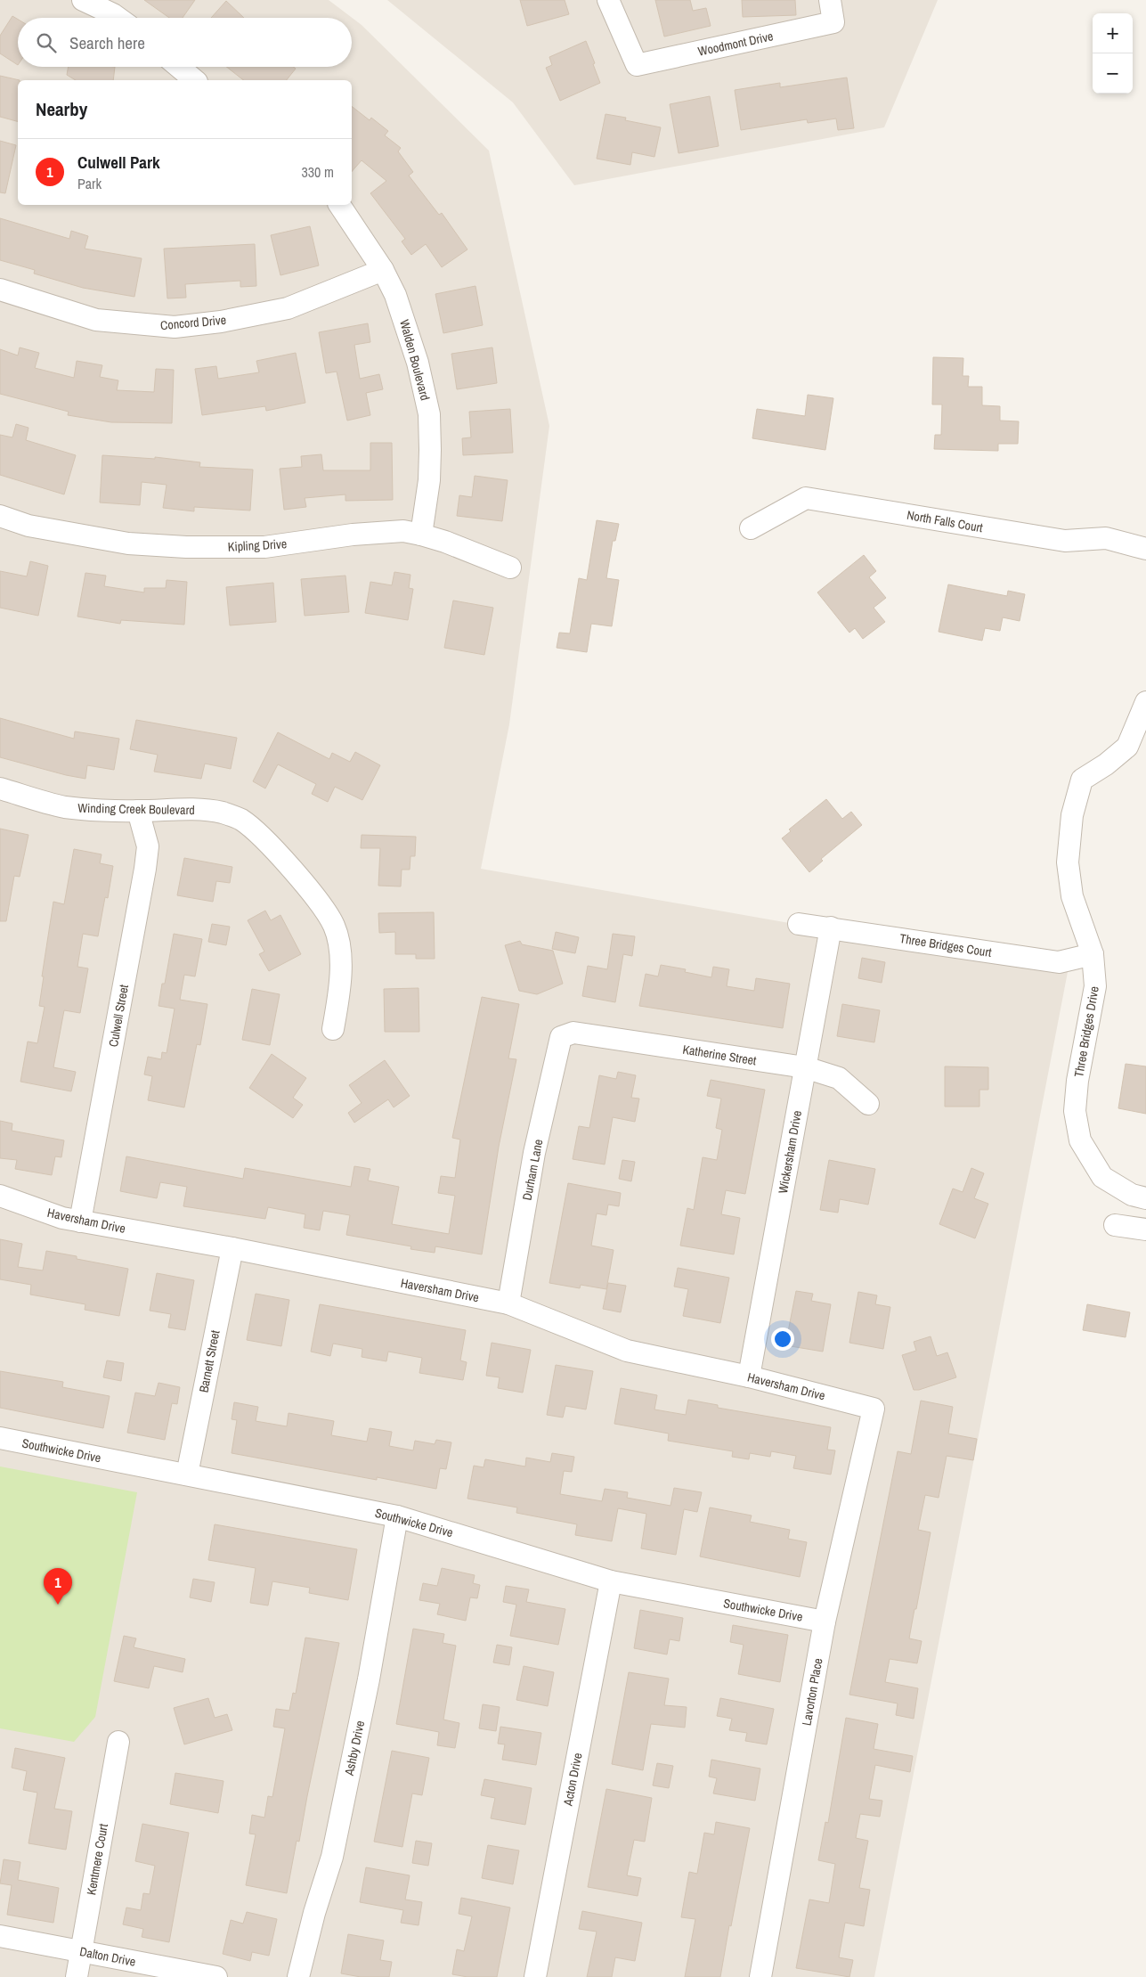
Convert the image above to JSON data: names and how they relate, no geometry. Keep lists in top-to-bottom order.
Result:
{
  "streets": {
    "street": [
      "Woodmont Drive",
      "Concord Drive",
      "Walden Boulevard",
      "North Falls Court",
      "Kipling Drive",
      "Winding Creek Boulevard",
      "Three Bridges Court",
      "Culwell Street",
      "Three Bridges Drive",
      "Katherine Street",
      "Wickersham Drive",
      "Durham Lane",
      "Haversham Drive",
      "Barnett Street",
      "Southwicke Drive",
      "Lavorton Place",
      "Ashby Drive",
      "Acton Drive",
      "Kentmere Court",
      "Dalton Drive"
    ]
  },
  "crossings": [
    ["Concord Drive", "Walden Boulevard"],
    ["Walden Boulevard", "Kipling Drive"],
    ["Winding Creek Boulevard", "Culwell Street"],
    ["Three Bridges Court", "Three Bridges Drive"],
    ["Three Bridges Court", "Wickersham Drive"],
    ["Culwell Street", "Haversham Drive"],
    ["Katherine Street", "Wickersham Drive"],
    ["Katherine Street", "Durham Lane"],
    ["Wickersham Drive", "Haversham Drive"],
    ["Durham Lane", "Haversham Drive"],
    ["Haversham Drive", "Barnett Street"],
    ["Haversham Drive", "Lavorton Place"],
    ["Barnett Street", "Southwicke Drive"],
    ["Southwicke Drive", "Lavorton Place"],
    ["Southwicke Drive", "Ashby Drive"],
    ["Southwicke Drive", "Acton Drive"],
    ["Kentmere Court", "Dalton Drive"]
  ],
  "page": {
    "map_buttons": ["+", "−"],
    "search": "Search here",
    "heading": "Nearby",
    "list": [
      {
        "mark": "1",
        "name": "Culwell Park",
        "note": "Park",
        "value": "330 m"
      }
    ],
    "pins": "1"
  }
}
